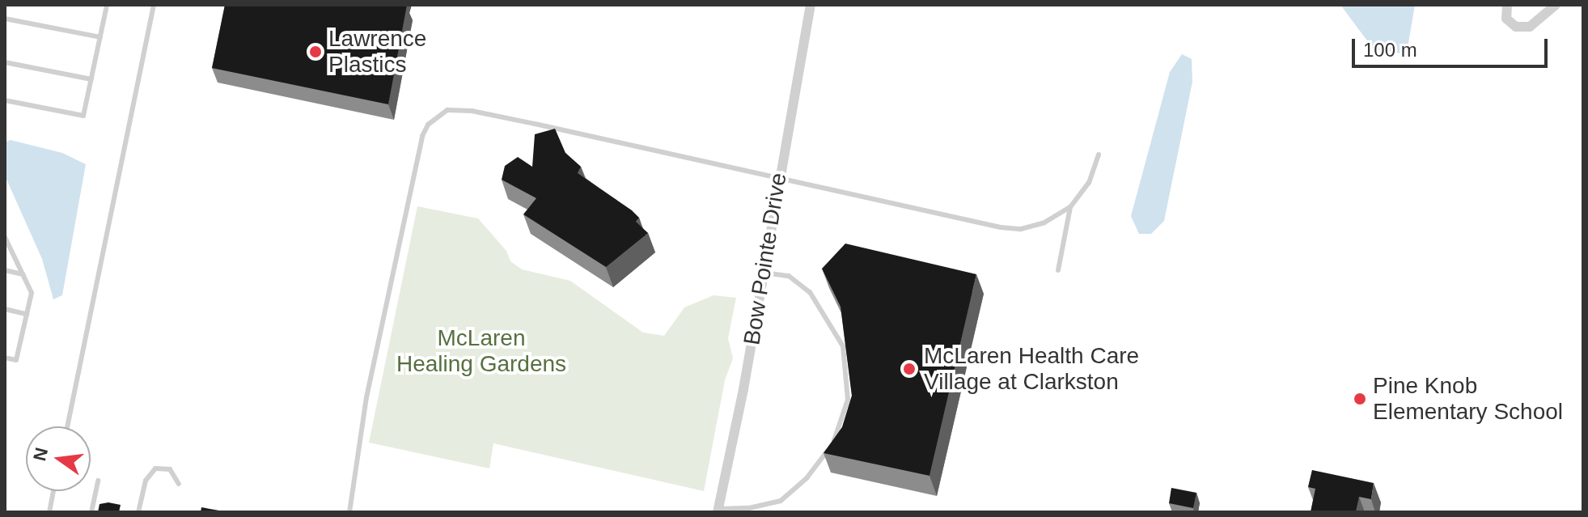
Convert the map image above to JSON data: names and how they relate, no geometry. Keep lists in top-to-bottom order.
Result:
{
  "streets": {
    "street": ["Bow Pointe Drive"]
  },
  "parks": ["McLaren Healing Gardens"],
  "places": ["Lawrence Plastics", "McLaren Health Care Village at Clarkston", "Pine Knob Elementary School"],
  "scale_bar": "100 m",
  "north": "left"
}
